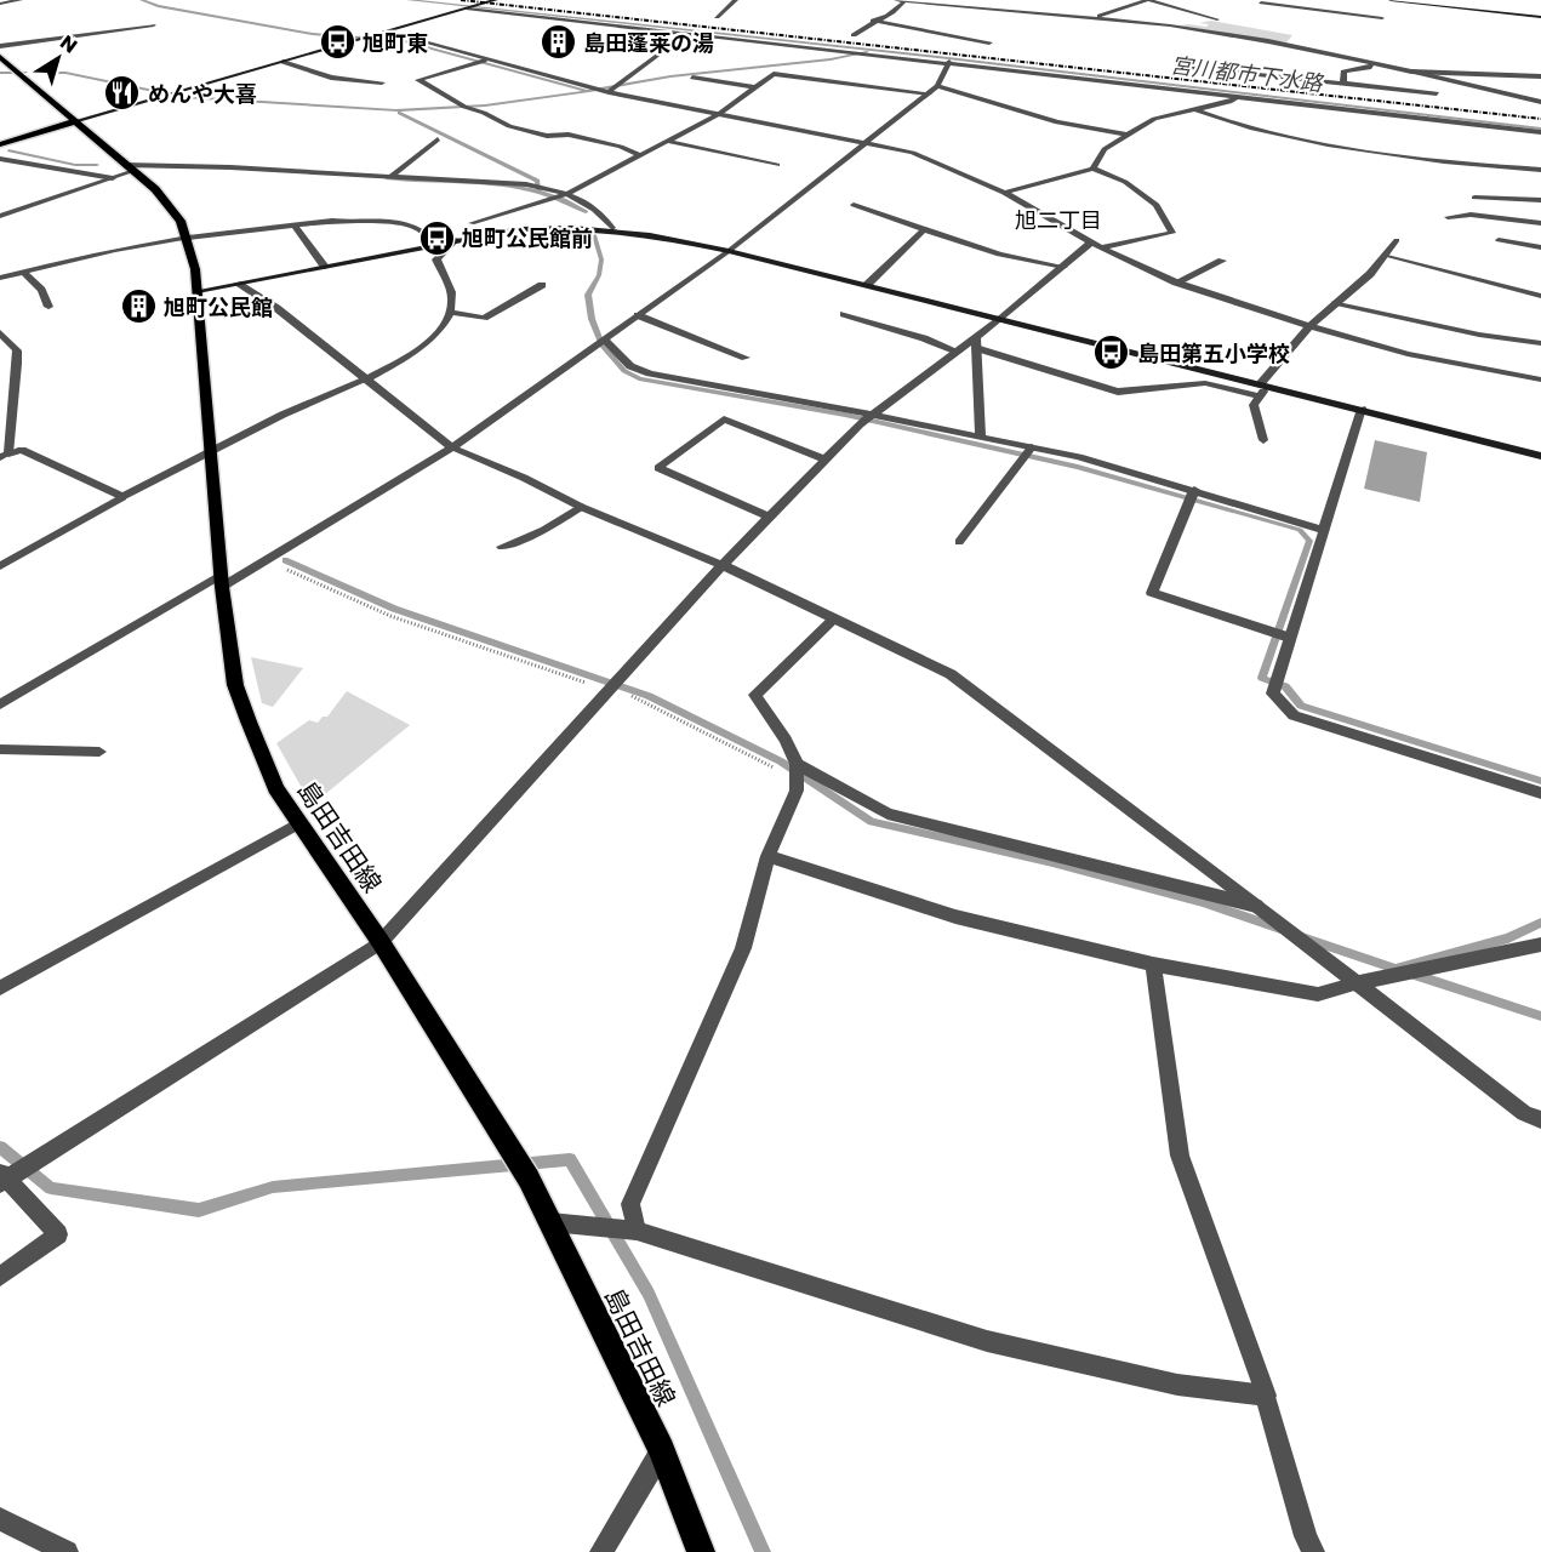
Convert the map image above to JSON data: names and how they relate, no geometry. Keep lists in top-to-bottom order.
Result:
{
  "streets": {
    "main road": ["島田吉田線"]
  },
  "districts": ["旭二丁目"],
  "water": ["宮川都市下水路"],
  "places": {
    "bus stop": ["旭町東", "旭町公民館前", "島田第五小学校"],
    "building": ["島田蓬莱の湯", "旭町公民館"],
    "restaurant": ["めんや大喜"]
  },
  "north": "top right"
}
